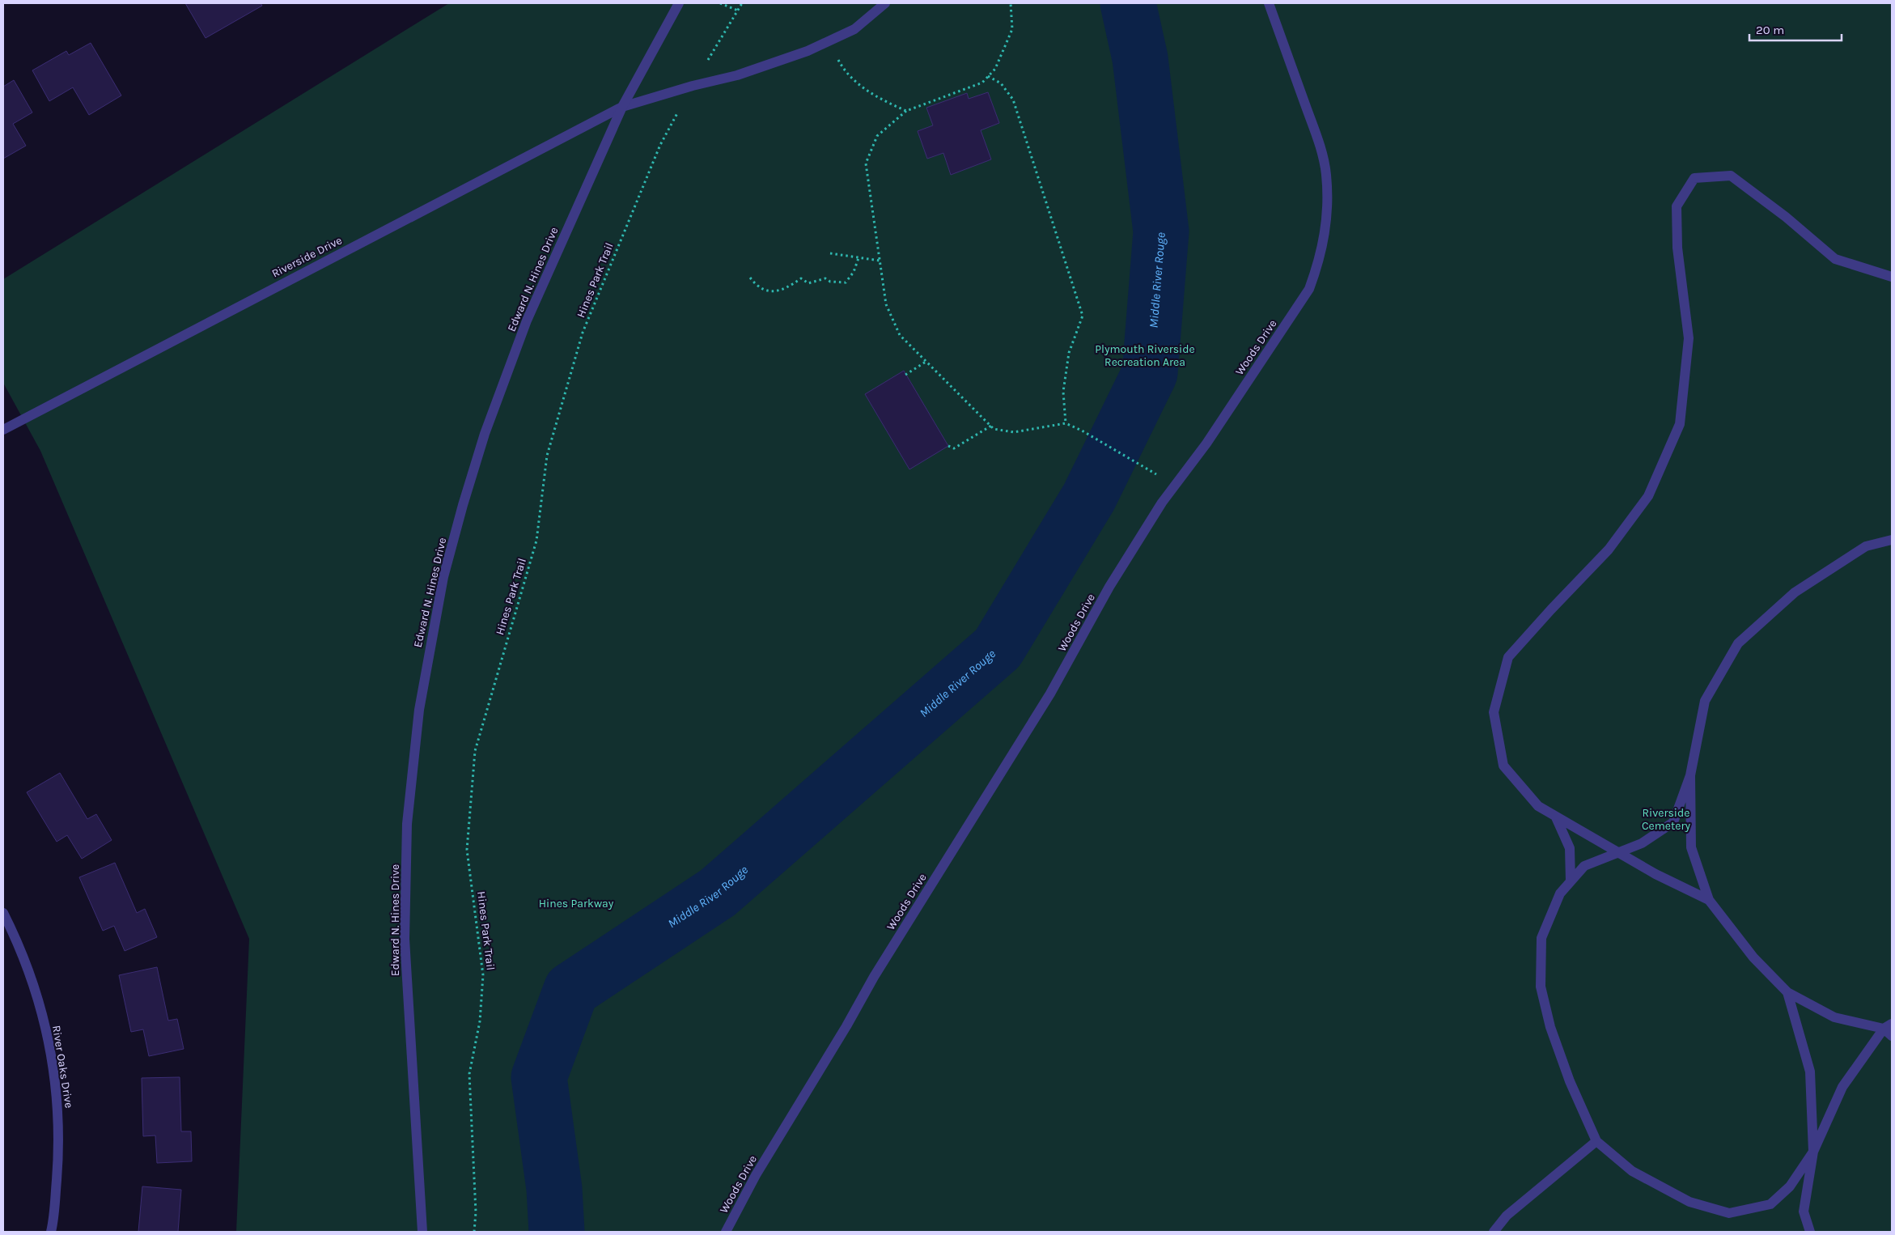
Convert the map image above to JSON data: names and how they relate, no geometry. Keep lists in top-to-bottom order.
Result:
{
  "streets": {
    "street": [
      "Riverside Drive",
      "Edward N. Hines Drive",
      "Woods Drive",
      "River Oaks Drive"
    ],
    "path": ["Hines Park Trail"]
  },
  "crossings": [
    ["Riverside Drive", "Edward N. Hines Drive"],
    ["Riverside Drive", "Hines Park Trail"]
  ],
  "water": ["Middle River Rouge"],
  "parks": ["Plymouth Riverside Recreation Area", "Riverside Cemetery", "Hines Parkway"],
  "scale_bar": "20 m"
}
